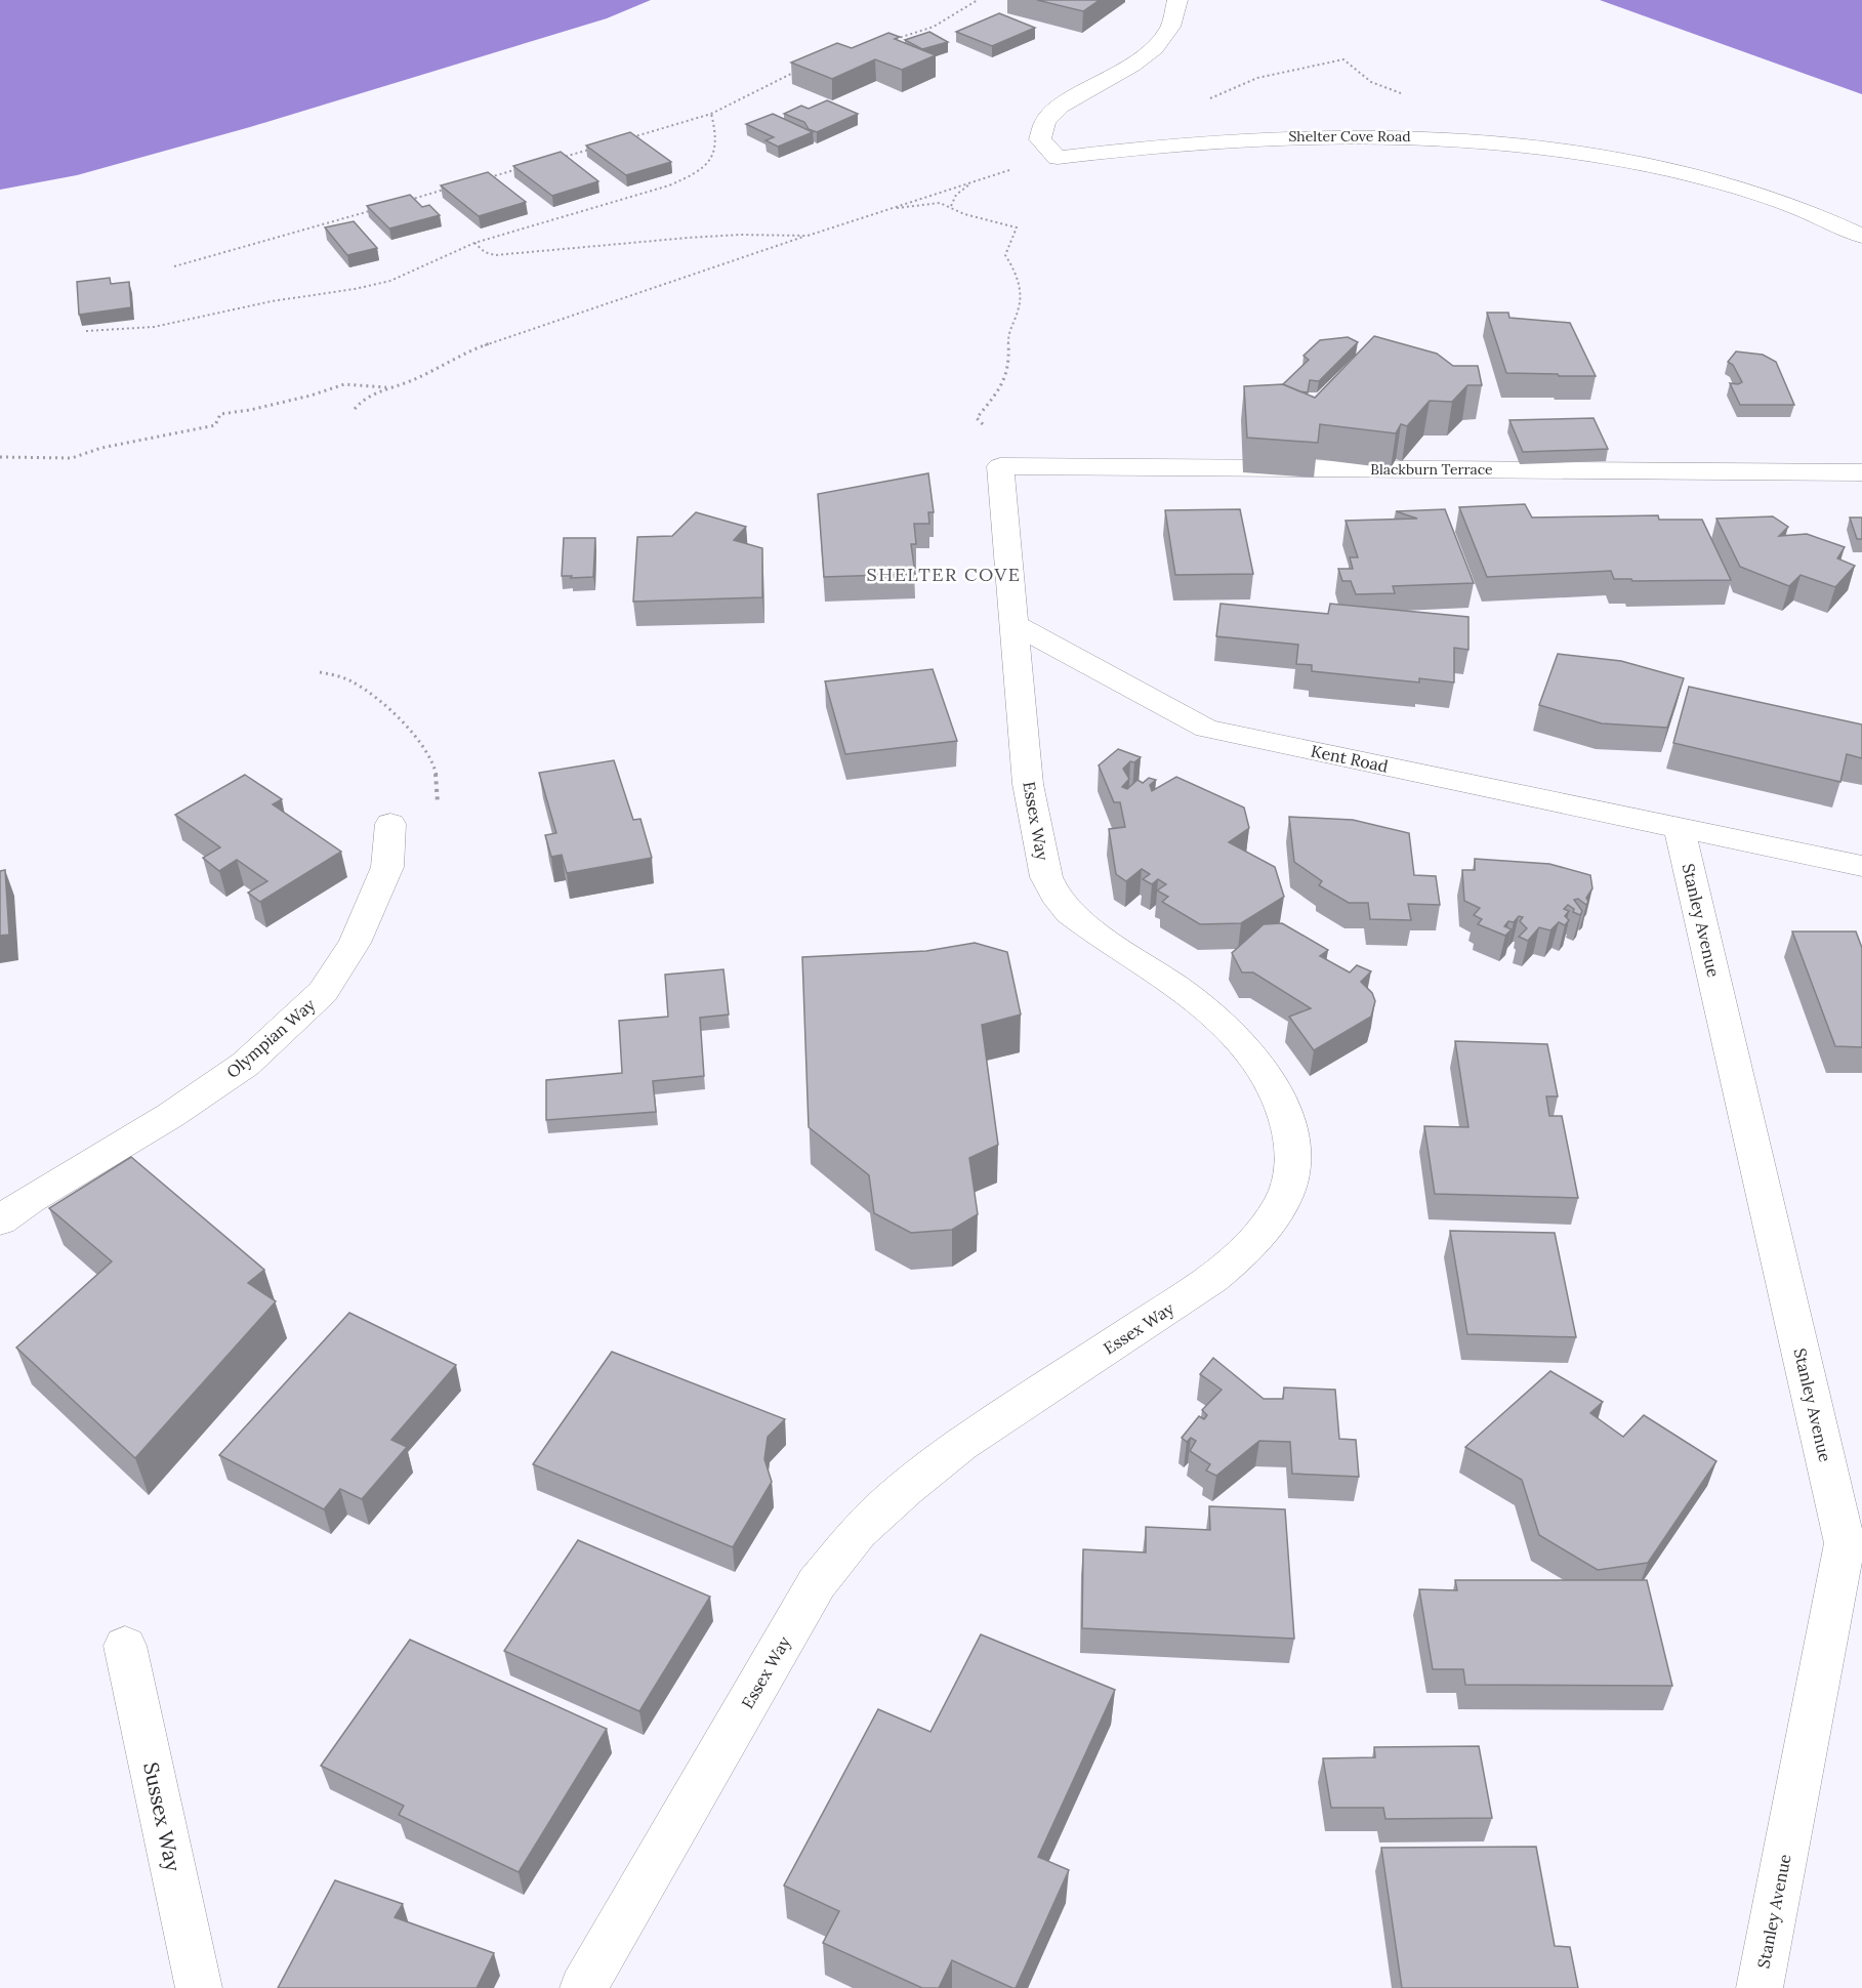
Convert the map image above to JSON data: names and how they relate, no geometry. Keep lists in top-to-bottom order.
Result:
{
  "streets": {
    "street": [
      "Shelter Cove Road",
      "Blackburn Terrace",
      "Kent Road",
      "Essex Way",
      "Stanley Avenue",
      "Olympian Way",
      "Sussex Way"
    ]
  },
  "crossings": [
    ["Kent Road", "Essex Way"],
    ["Kent Road", "Stanley Avenue"]
  ],
  "districts": ["SHELTER COVE"]
}
